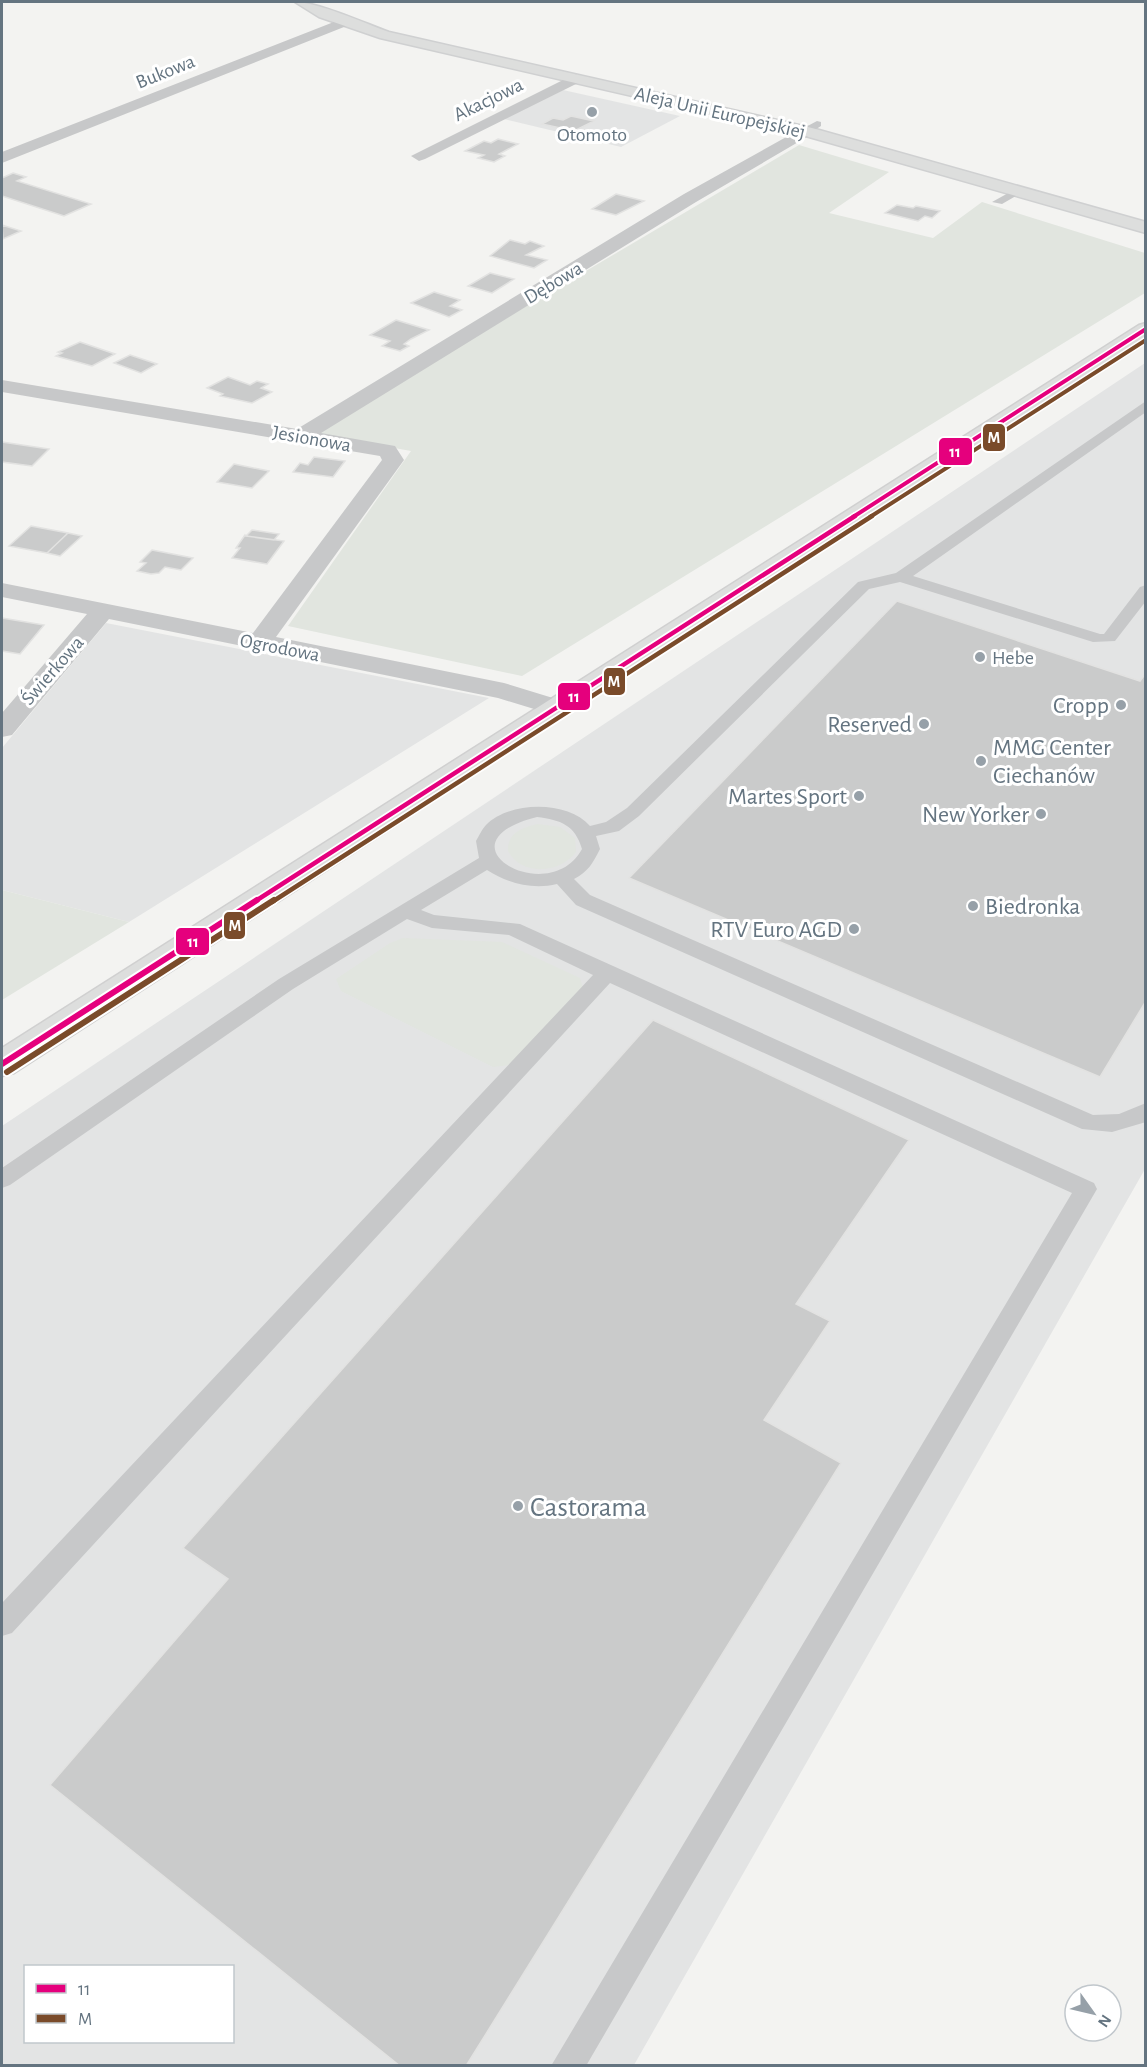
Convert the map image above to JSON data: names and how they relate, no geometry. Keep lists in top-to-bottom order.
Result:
{
  "streets": {
    "main road": ["Aleja Unii Europejskiej"],
    "street": [
      "Bukowa",
      "Akacjowa",
      "Dębowa",
      "Jesionowa",
      "Ogrodowa",
      "Świerkowa"
    ]
  },
  "crossings": [
    ["Bukowa", "Aleja Unii Europejskiej"],
    ["Akacjowa", "Aleja Unii Europejskiej"],
    ["Aleja Unii Europejskiej", "Dębowa"],
    ["Dębowa", "Jesionowa"],
    ["Jesionowa", "Ogrodowa"],
    ["Ogrodowa", "Świerkowa"]
  ],
  "places": [
    "Otomoto",
    "Hebe",
    "Cropp",
    "Reserved",
    "MMG Center Ciechanów",
    "Martes Sport",
    "New Yorker",
    "Biedronka",
    "RTV Euro AGD",
    "Castorama"
  ],
  "lines": ["transit line 11", "transit line M"],
  "legend": ["11", "M"],
  "north": "bottom right"
}
